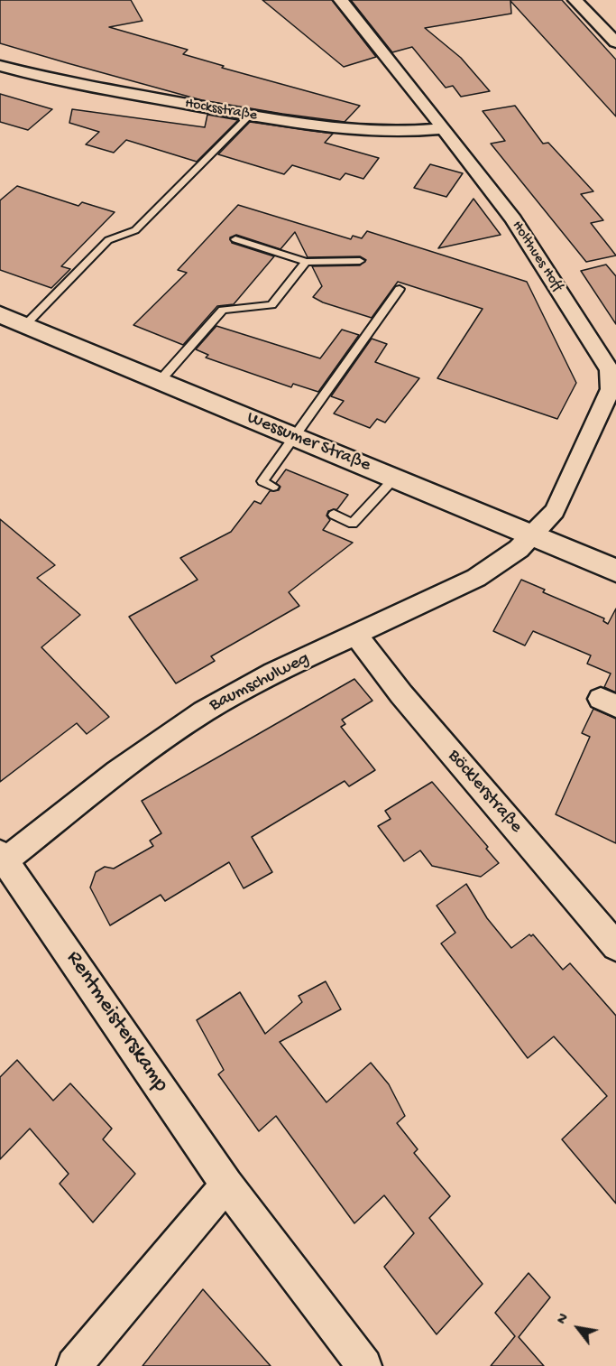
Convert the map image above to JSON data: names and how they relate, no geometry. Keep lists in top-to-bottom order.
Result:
{
  "streets": {
    "street": [
      "Hocksstraße",
      "Holthues Hoff",
      "Wessumer Straße",
      "Baumschulweg",
      "Böcklerstraße",
      "Rentmeisterskamp"
    ]
  },
  "crossings": [
    ["Hocksstraße", "Holthues Hoff"],
    ["Holthues Hoff", "Wessumer Straße"],
    ["Holthues Hoff", "Baumschulweg"],
    ["Wessumer Straße", "Baumschulweg"],
    ["Baumschulweg", "Böcklerstraße"],
    ["Baumschulweg", "Rentmeisterskamp"]
  ],
  "north": "top left"
}
